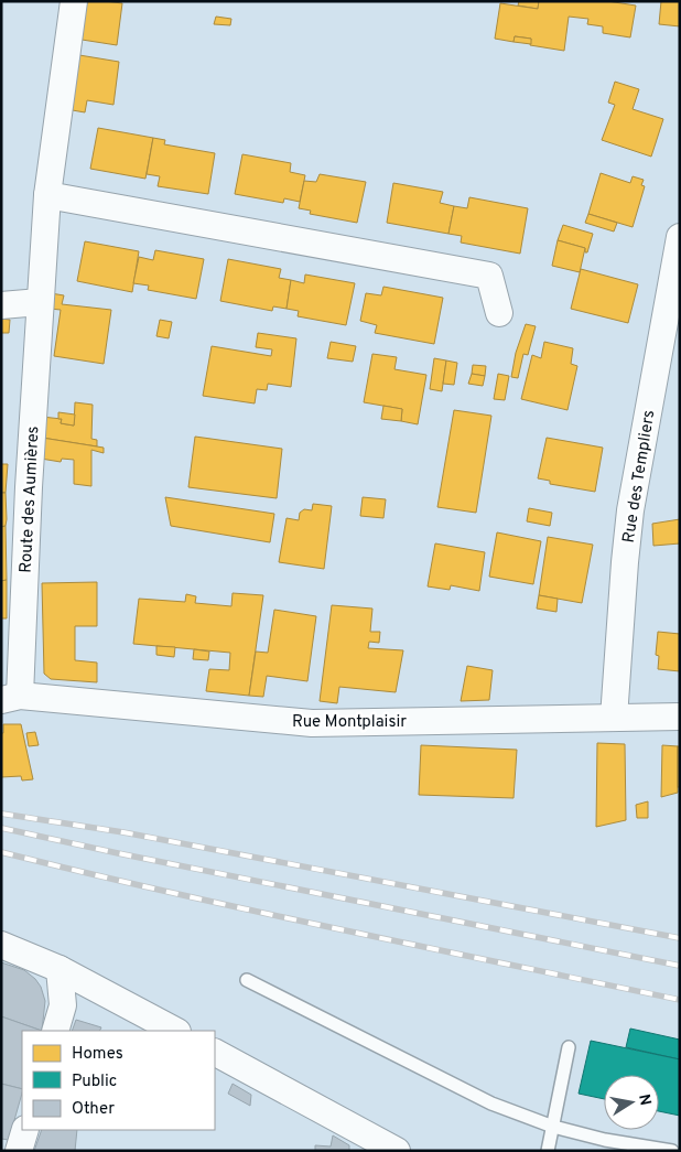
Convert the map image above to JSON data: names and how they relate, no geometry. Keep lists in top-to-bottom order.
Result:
{
  "streets": {
    "street": ["Rue des Templiers", "Route des Aumières", "Rue Montplaisir"]
  },
  "crossings": [
    ["Rue des Templiers", "Rue Montplaisir"],
    ["Route des Aumières", "Rue Montplaisir"]
  ],
  "legend": ["Homes", "Public", "Other"],
  "north": "right"
}
